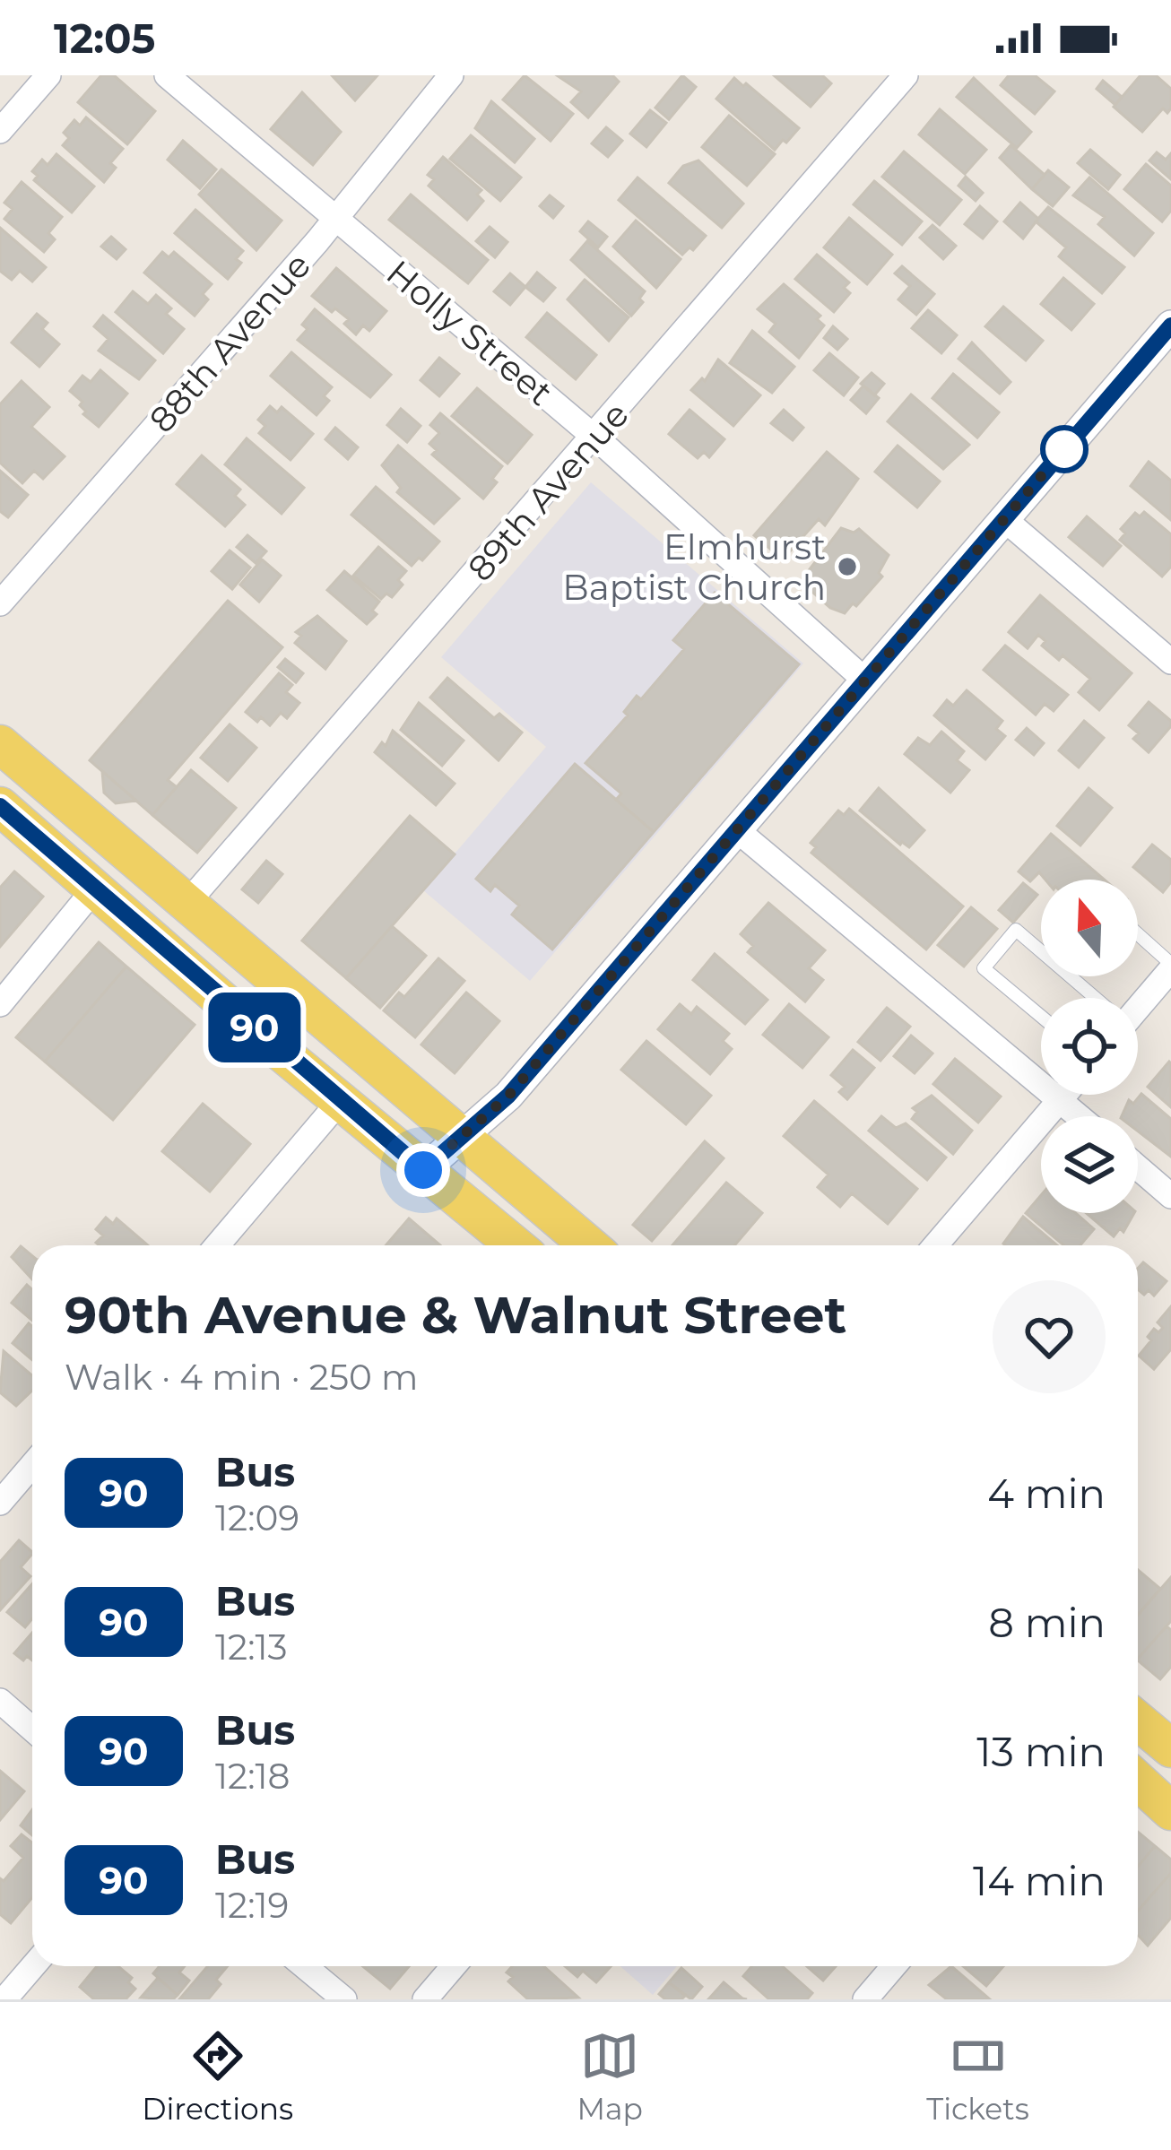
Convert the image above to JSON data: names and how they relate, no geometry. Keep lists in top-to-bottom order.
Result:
{
  "streets": {
    "street": ["Holly Street", "88th Avenue", "89th Avenue"]
  },
  "crossings": [
    ["Holly Street", "88th Avenue"],
    ["Holly Street", "89th Avenue"]
  ],
  "places": ["Elmhurst Baptist Church"],
  "lines": ["bus line 90"],
  "north": "top",
  "page": {
    "status": "12:05",
    "on_map": "90",
    "heading": ["90th Avenue & Walnut Street", "Walk · 4 min · 250 m"],
    "list": [
      {
        "mark": "90",
        "name": "Bus",
        "note": "12:09",
        "value": "4 min"
      },
      {
        "mark": "90",
        "name": "Bus",
        "note": "12:13",
        "value": "8 min"
      },
      {
        "mark": "90",
        "name": "Bus",
        "note": "12:18",
        "value": "13 min"
      },
      {
        "mark": "90",
        "name": "Bus",
        "note": "12:19",
        "value": "14 min"
      }
    ],
    "tabs": ["Directions", "Map", "Tickets"]
  }
}
